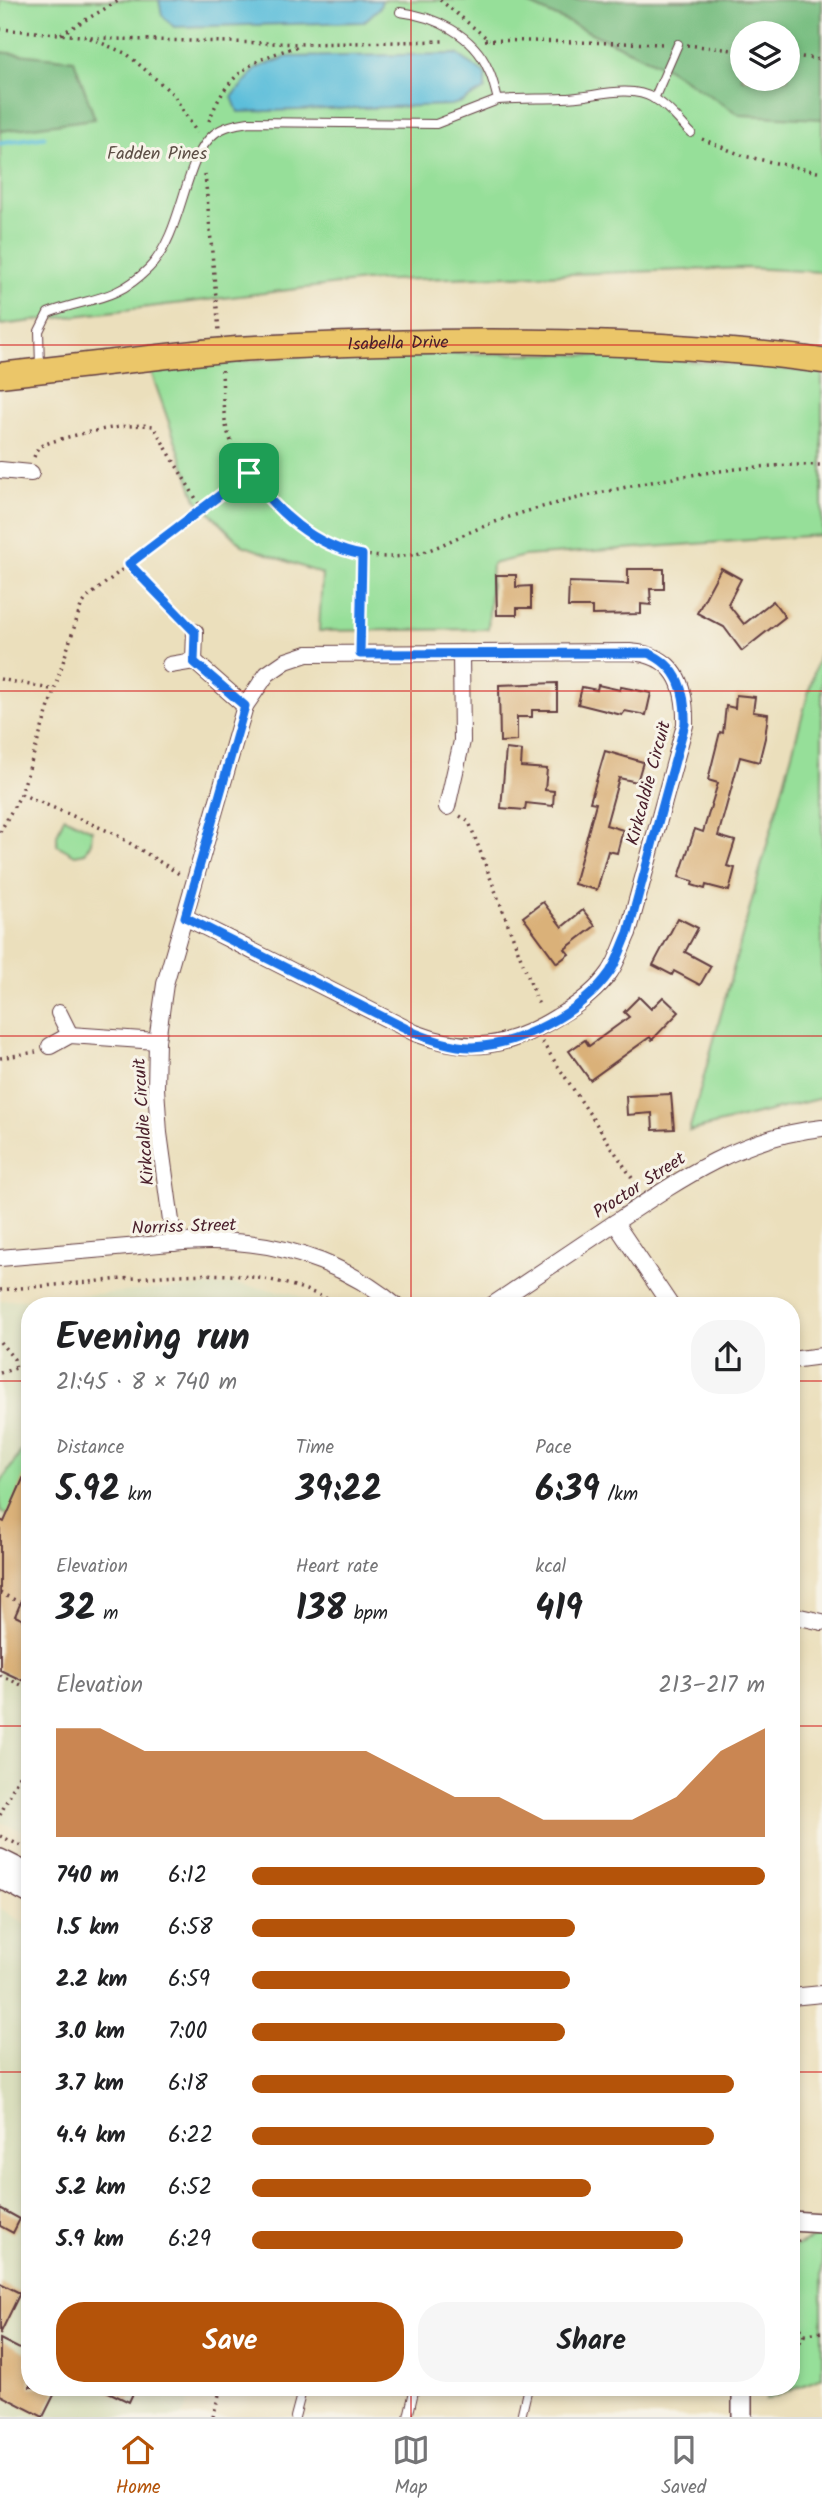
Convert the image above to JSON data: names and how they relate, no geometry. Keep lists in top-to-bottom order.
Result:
{
  "streets": {
    "main road": ["Isabella Drive"],
    "street": ["Kirkcaldie Circuit", "Proctor Street", "Norriss Street"]
  },
  "crossings": [
    ["Kirkcaldie Circuit", "Norriss Street"]
  ],
  "parks": ["Fadden Pines"],
  "page": {
    "heading": ["Evening run", "21:45 · 8 × 740 m"],
    "stats": [
      ["Distance", "5.92 km"],
      ["Time", "39:22"],
      ["Pace", "6:39 /km"],
      ["Elevation", "32 m"],
      ["Heart rate", "138 bpm"],
      ["kcal", "419"]
    ],
    "chart": ["Elevation", "213–217 m"],
    "list": [
      {
        "name": "740 m",
        "note": "6:12"
      },
      {
        "name": "1.5 km",
        "note": "6:58"
      },
      {
        "name": "2.2 km",
        "note": "6:59"
      },
      {
        "name": "3.0 km",
        "note": "7:00"
      },
      {
        "name": "3.7 km",
        "note": "6:18"
      },
      {
        "name": "4.4 km",
        "note": "6:22"
      },
      {
        "name": "5.2 km",
        "note": "6:52"
      },
      {
        "name": "5.9 km",
        "note": "6:29"
      }
    ],
    "buttons": ["Save", "Share"],
    "tabs": ["Home", "Map", "Saved"]
  }
}
